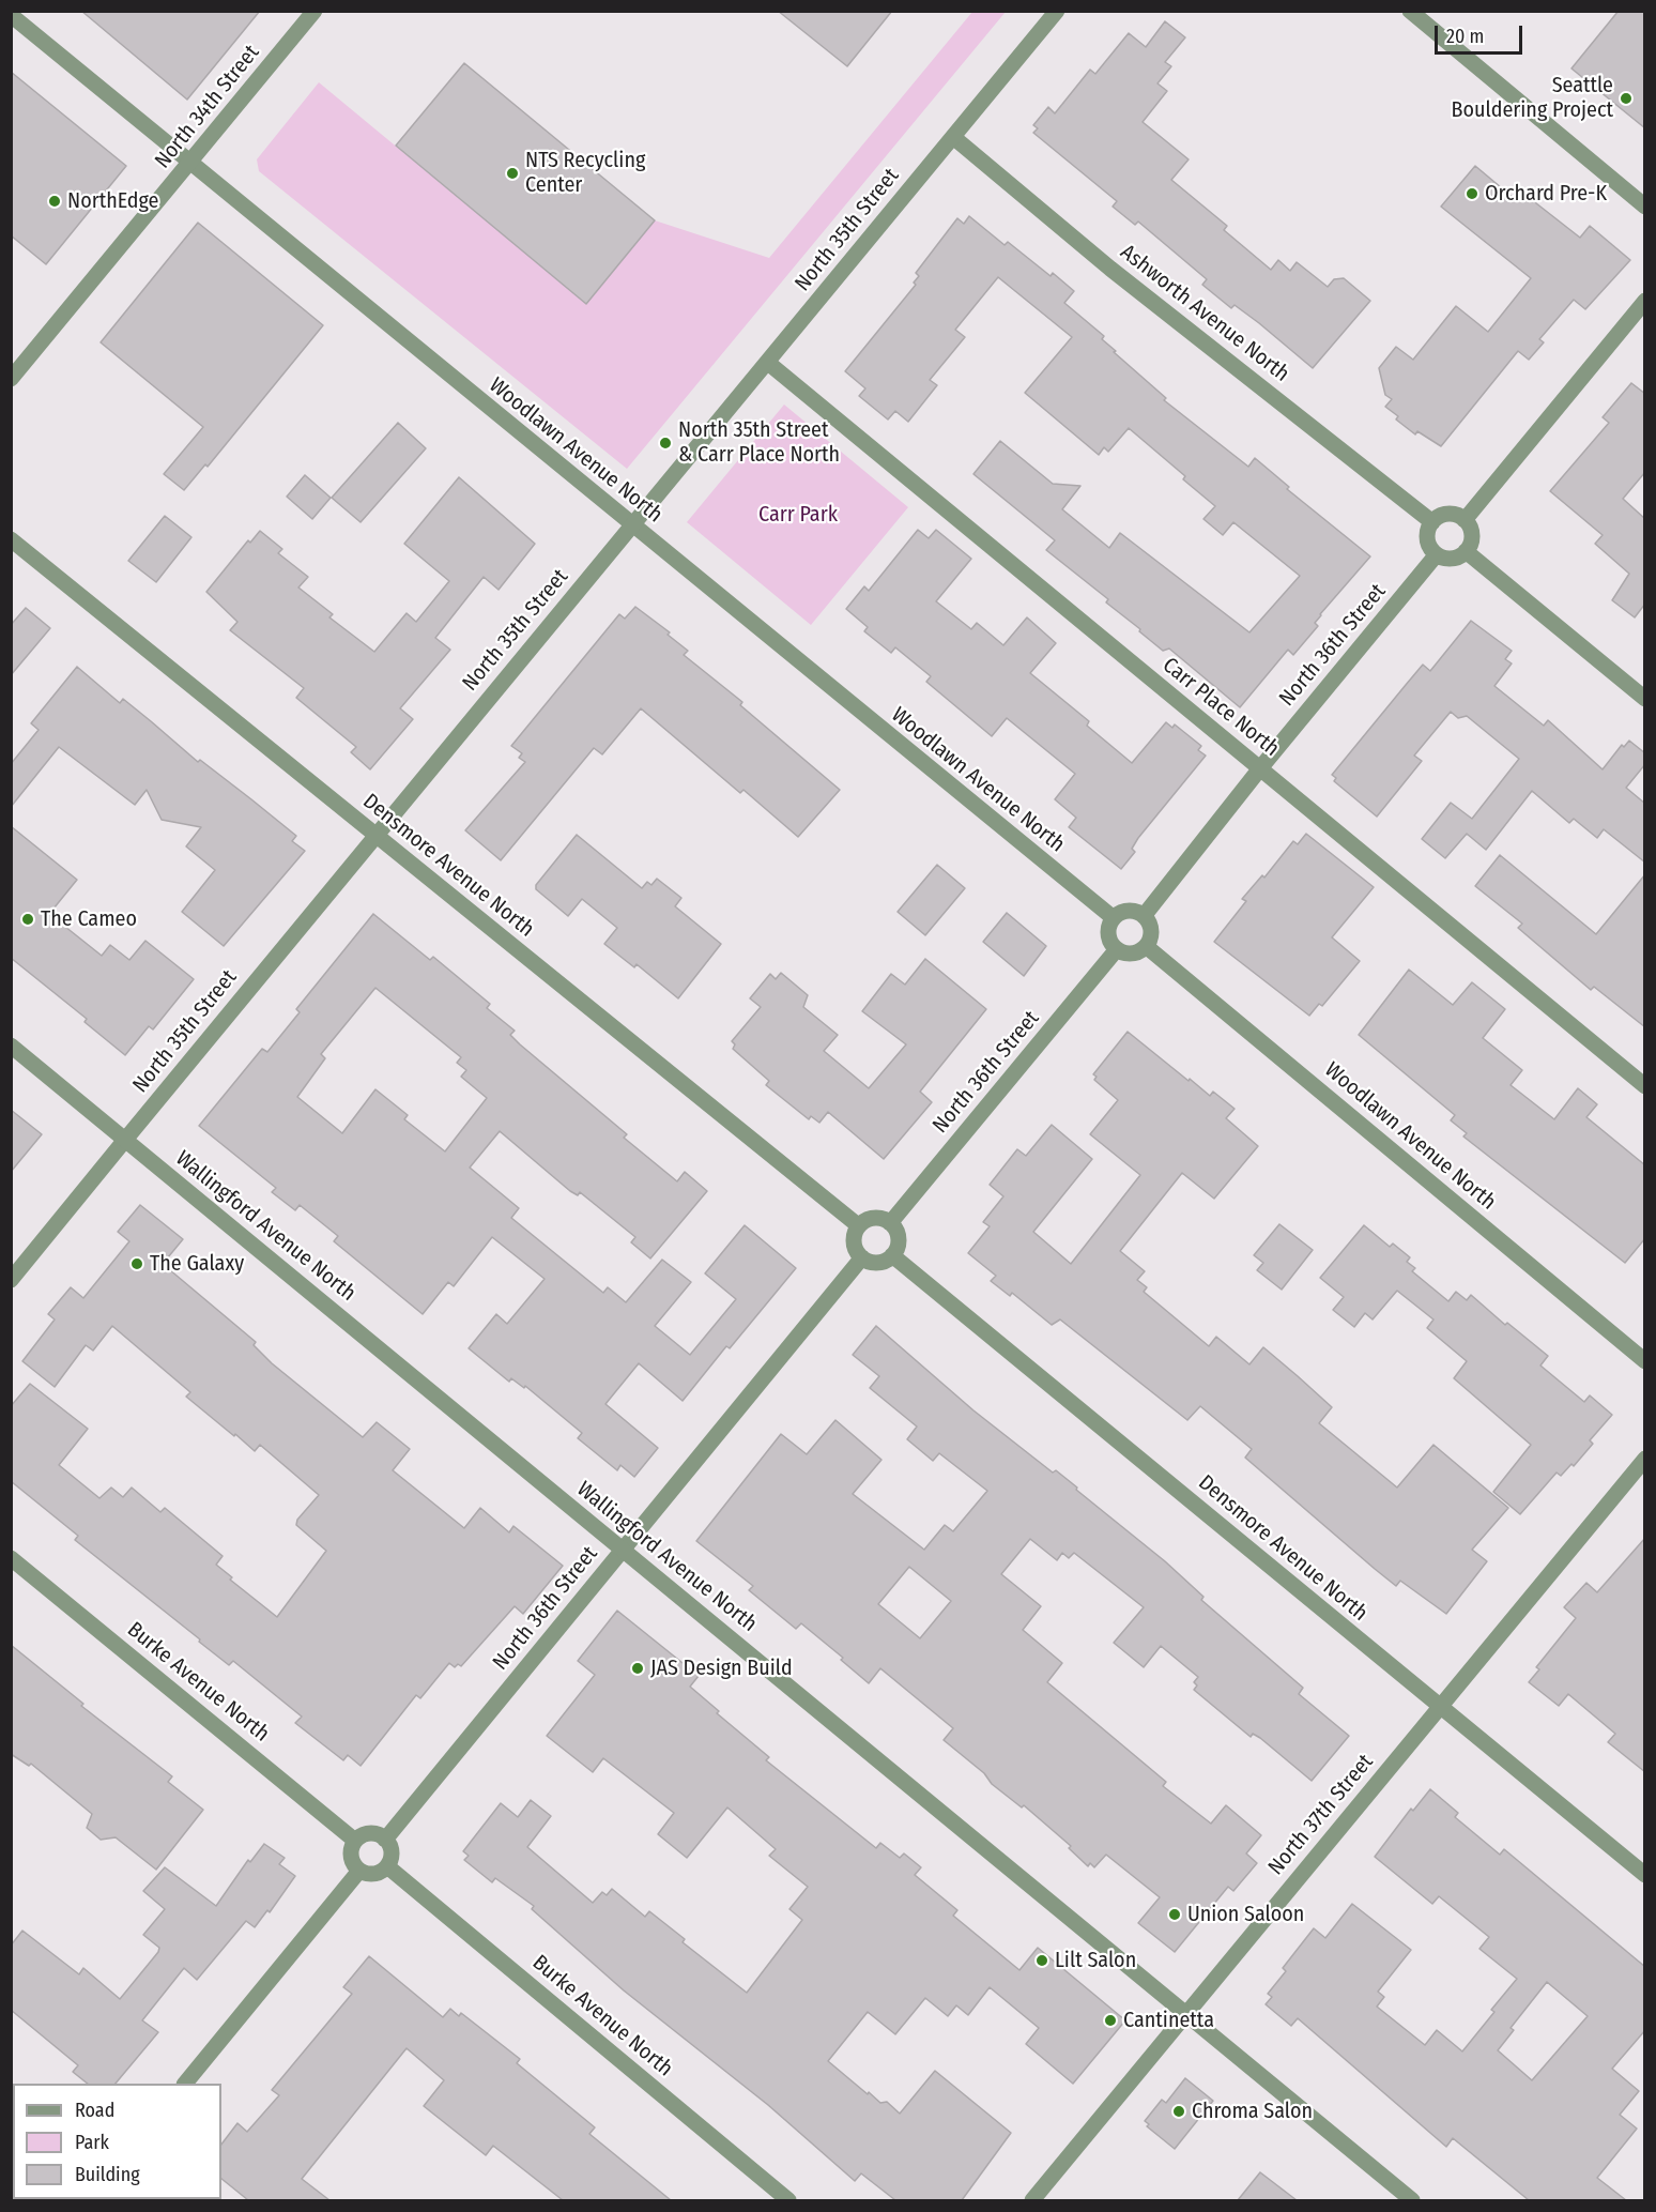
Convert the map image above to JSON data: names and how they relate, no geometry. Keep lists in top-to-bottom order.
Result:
{
  "streets": {
    "street": [
      "North 34th Street",
      "North 35th Street",
      "Ashworth Avenue North",
      "Woodlawn Avenue North",
      "North 36th Street",
      "Carr Place North",
      "Densmore Avenue North",
      "Wallingford Avenue North",
      "Burke Avenue North",
      "North 37th Street"
    ]
  },
  "crossings": [
    ["North 34th Street", "Woodlawn Avenue North"],
    ["North 35th Street", "Ashworth Avenue North"],
    ["North 35th Street", "Woodlawn Avenue North"],
    ["North 35th Street", "Carr Place North"],
    ["North 35th Street", "Densmore Avenue North"],
    ["North 35th Street", "Wallingford Avenue North"],
    ["Ashworth Avenue North", "North 36th Street"],
    ["Woodlawn Avenue North", "North 36th Street"],
    ["North 36th Street", "Carr Place North"],
    ["North 36th Street", "Densmore Avenue North"],
    ["North 36th Street", "Wallingford Avenue North"],
    ["North 36th Street", "Burke Avenue North"],
    ["Densmore Avenue North", "North 37th Street"],
    ["Wallingford Avenue North", "North 37th Street"]
  ],
  "parks": ["Carr Park"],
  "places": [
    "Seattle Bouldering Project",
    "NTS Recycling Center",
    "Orchard Pre-K",
    "NorthEdge",
    "North 35th Street & Carr Place North",
    "The Cameo",
    "The Galaxy",
    "JAS Design Build",
    "Union Saloon",
    "Lilt Salon",
    "Cantinetta",
    "Chroma Salon"
  ],
  "legend": ["Road", "Park", "Building"],
  "scale_bar": "20 m"
}
